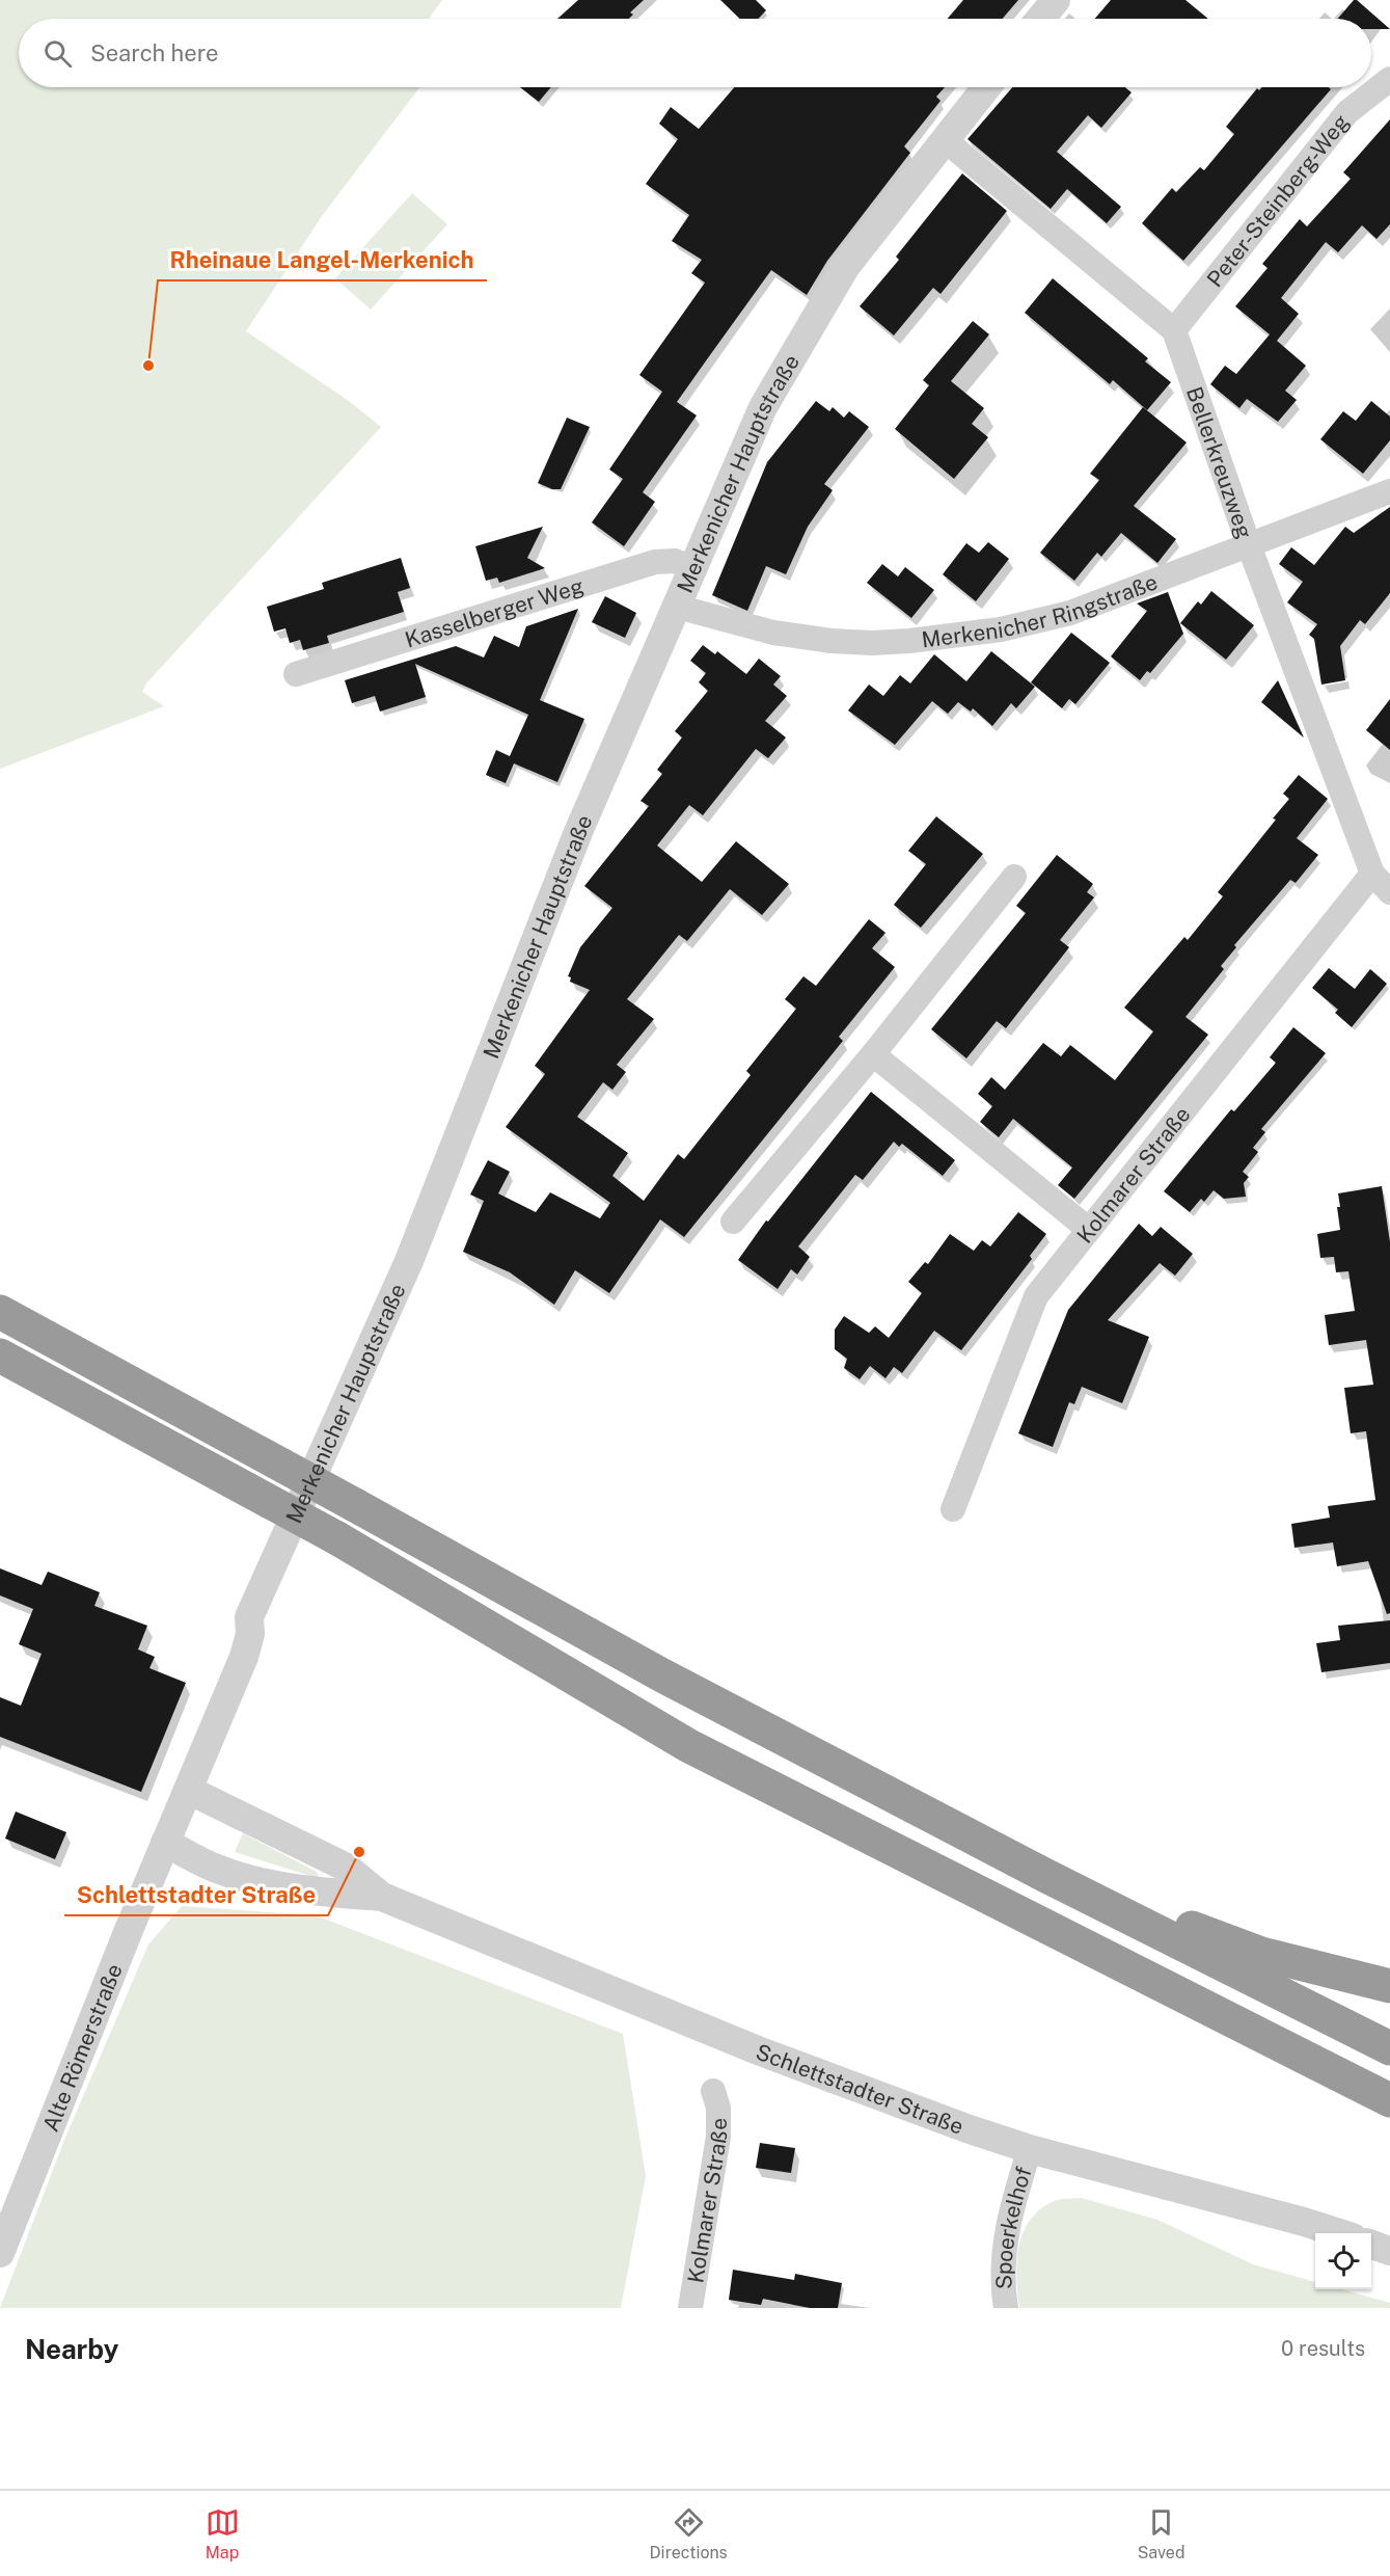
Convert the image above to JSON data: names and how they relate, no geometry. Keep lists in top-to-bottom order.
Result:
{
  "streets": {
    "street": [
      "Peter-Steinberg-Weg",
      "Bellerkreuzweg",
      "Merkenicher Hauptstraße",
      "Merkenicher Ringstraße",
      "Kasselberger Weg",
      "Kolmarer Straße",
      "Alte Römerstraße",
      "Schlettstadter Straße",
      "Spoerkelhof"
    ]
  },
  "crossings": [
    ["Peter-Steinberg-Weg", "Bellerkreuzweg"],
    ["Bellerkreuzweg", "Merkenicher Ringstraße"],
    ["Bellerkreuzweg", "Kolmarer Straße"],
    ["Merkenicher Hauptstraße", "Merkenicher Ringstraße"],
    ["Merkenicher Hauptstraße", "Kasselberger Weg"],
    ["Merkenicher Hauptstraße", "Alte Römerstraße"],
    ["Merkenicher Hauptstraße", "Schlettstadter Straße"],
    ["Alte Römerstraße", "Schlettstadter Straße"],
    ["Schlettstadter Straße", "Spoerkelhof"]
  ],
  "places": ["Rheinaue Langel-Merkenich", "Schlettstadter Straße"],
  "page": {
    "search": "Search here",
    "heading": ["Nearby", "0 results"],
    "nav": ["Map", "Directions", "Saved"]
  }
}
